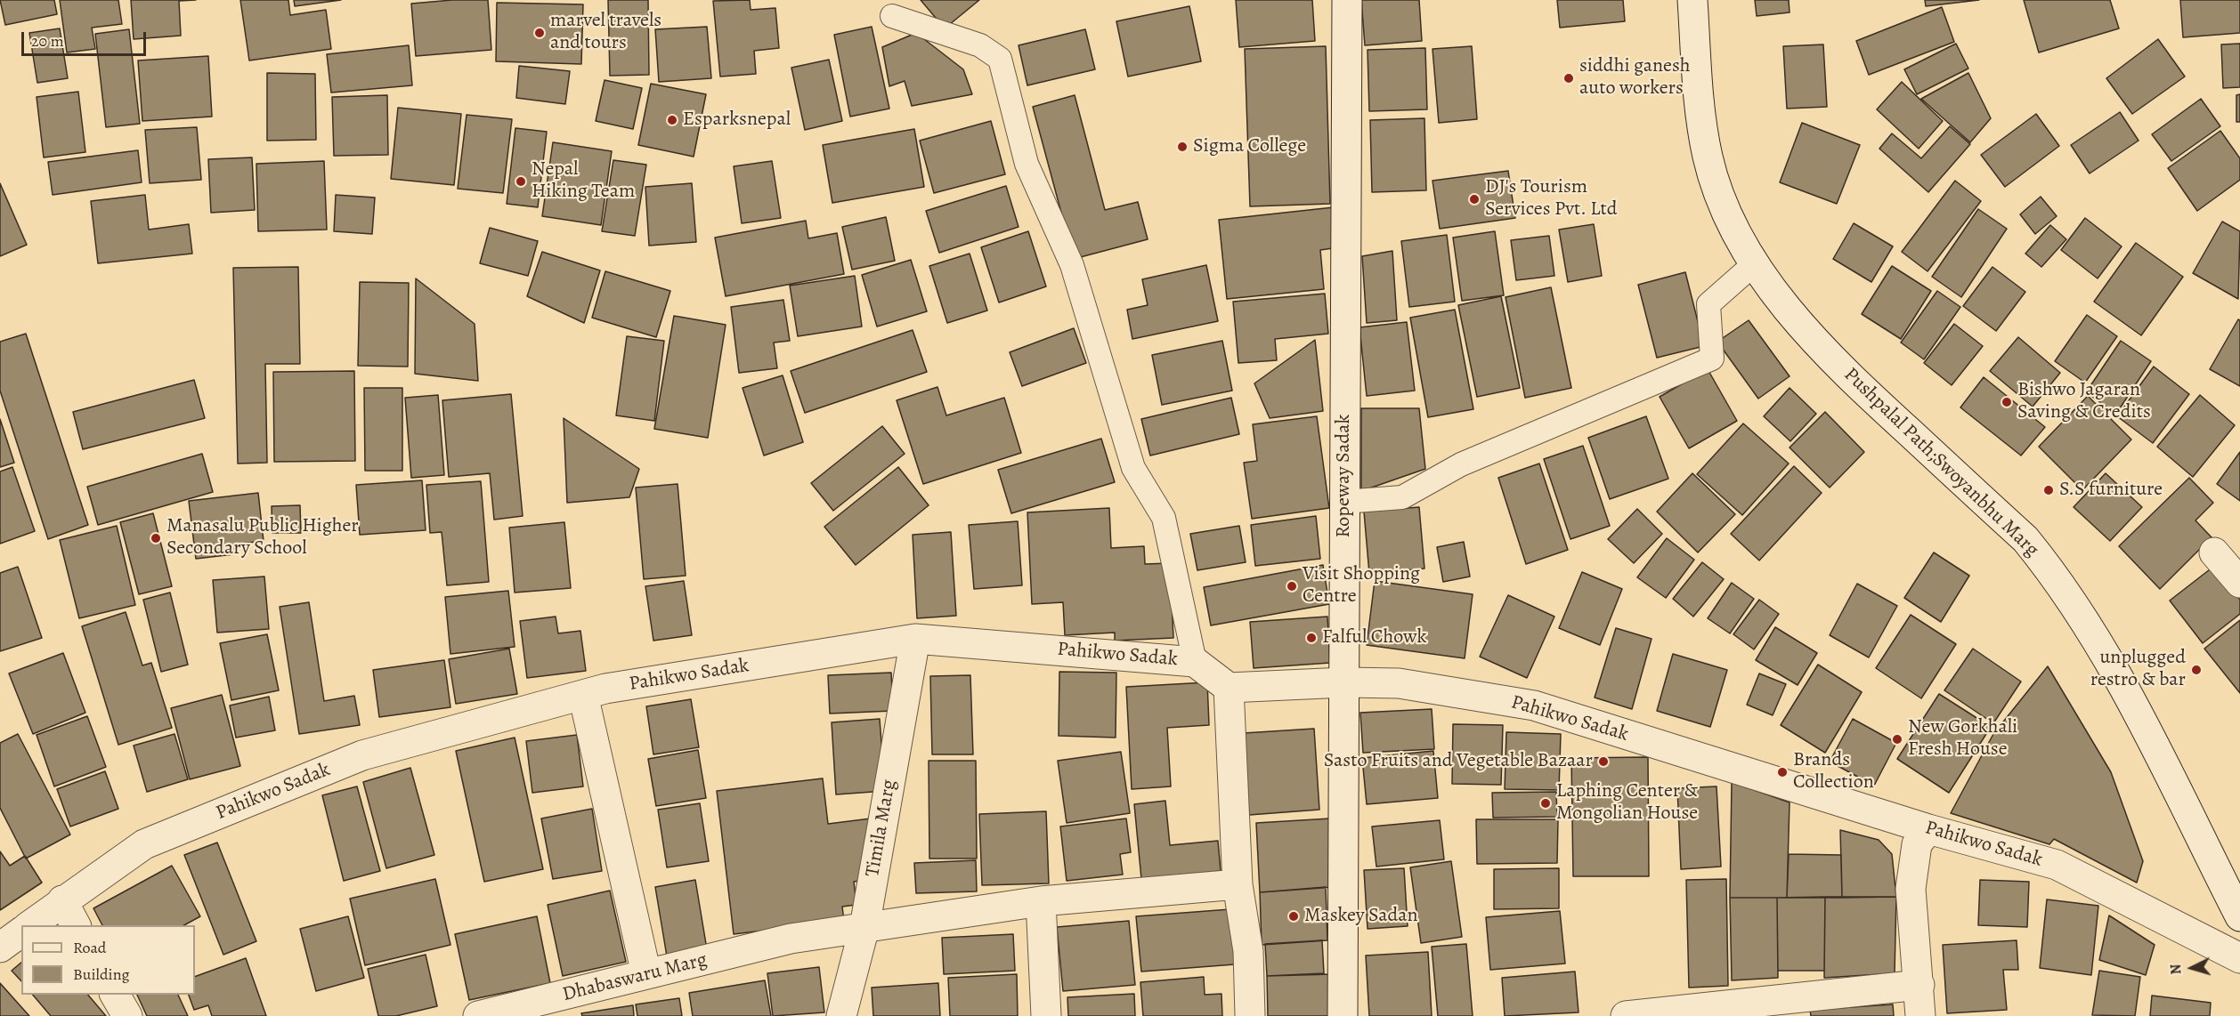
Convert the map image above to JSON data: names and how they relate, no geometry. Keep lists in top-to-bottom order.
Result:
{
  "streets": {
    "street": [
      "Pushpalal Path;Swoyanbhu Marg",
      "Ropeway Sadak",
      "Pahikwo Sadak",
      "Timila Marg",
      "Dhabaswaru Marg"
    ]
  },
  "crossings": [
    ["Ropeway Sadak", "Pahikwo Sadak"],
    ["Pahikwo Sadak", "Timila Marg"],
    ["Timila Marg", "Dhabaswaru Marg"]
  ],
  "places": [
    "marvel travels and tours",
    "siddhi ganesh auto workers",
    "Esparksnepal",
    "Sigma College",
    "Nepal Hiking Team",
    "DJ's Tourism Services Pvt. Ltd",
    "Bishwo Jagaran Saving & Credits",
    "S.S furniture",
    "Manasalu Public Higher Secondary School",
    "Visit Shopping Centre",
    "Falful Chowk",
    "unplugged restro & bar",
    "New Gorkhali Fresh House",
    "Sasto Fruits and Vegetable Bazaar",
    "Brands Collection",
    "Laphing Center & Mongolian House",
    "Maskey Sadan"
  ],
  "legend": ["Road", "Building"],
  "scale_bar": "20 m",
  "north": "left"
}
